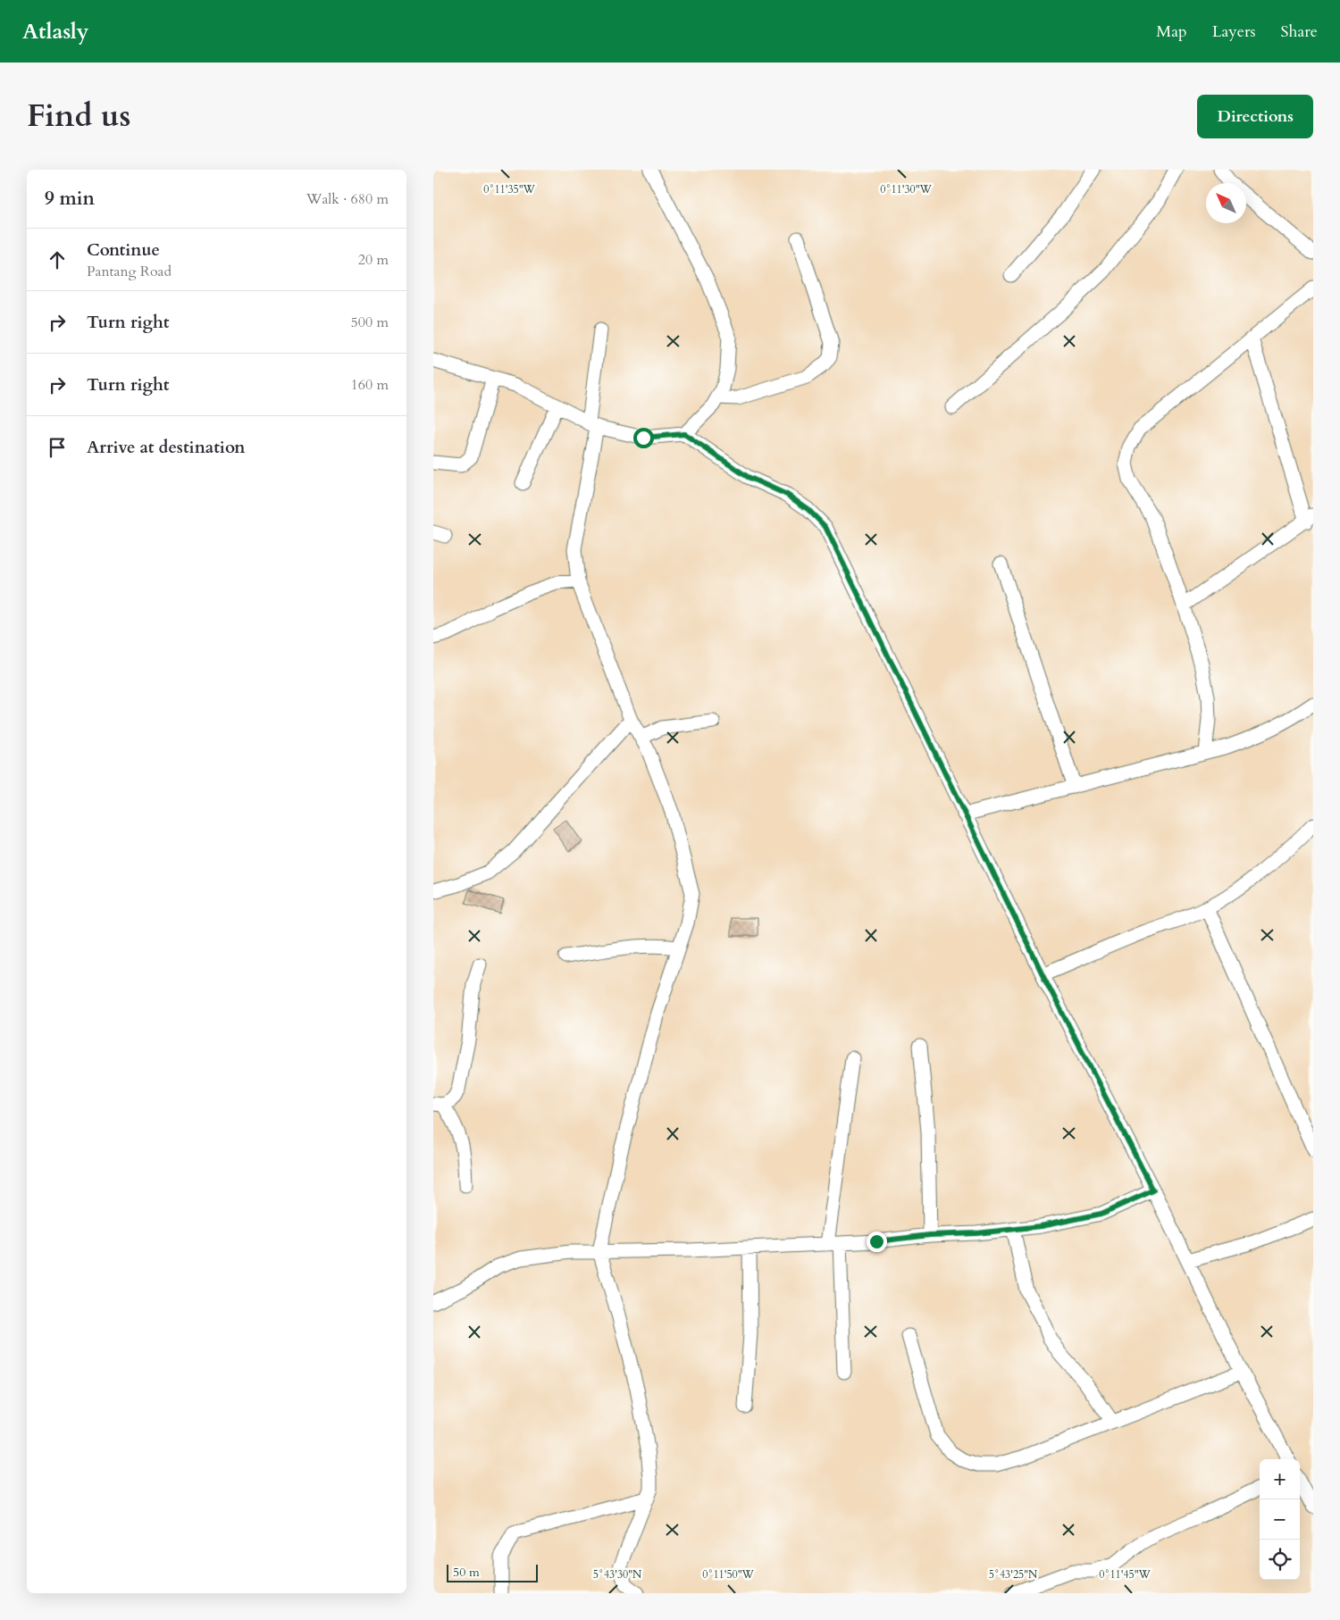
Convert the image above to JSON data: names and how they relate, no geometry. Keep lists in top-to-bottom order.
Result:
{
  "scale_bar": "50 m",
  "north": "top left",
  "page": {
    "header": "Atlasly",
    "nav": ["Map", "Layers", "Share"],
    "title": "Find us",
    "buttons": "Directions",
    "heading": ["9 min", "Walk · 680 m"],
    "list": [
      ["Continue", "Pantang Road", "20 m"],
      ["Turn right", "500 m"],
      ["Turn right", "160 m"],
      "Arrive at destination"
    ],
    "map_buttons": ["+", "−"],
    "scale": "50 m"
  },
  "coordinates": [
    "0°11'35\"W",
    "0°11'30\"W",
    "5°43'30\"N",
    "0°11'50\"W",
    "5°43'25\"N",
    "0°11'45\"W"
  ]
}
